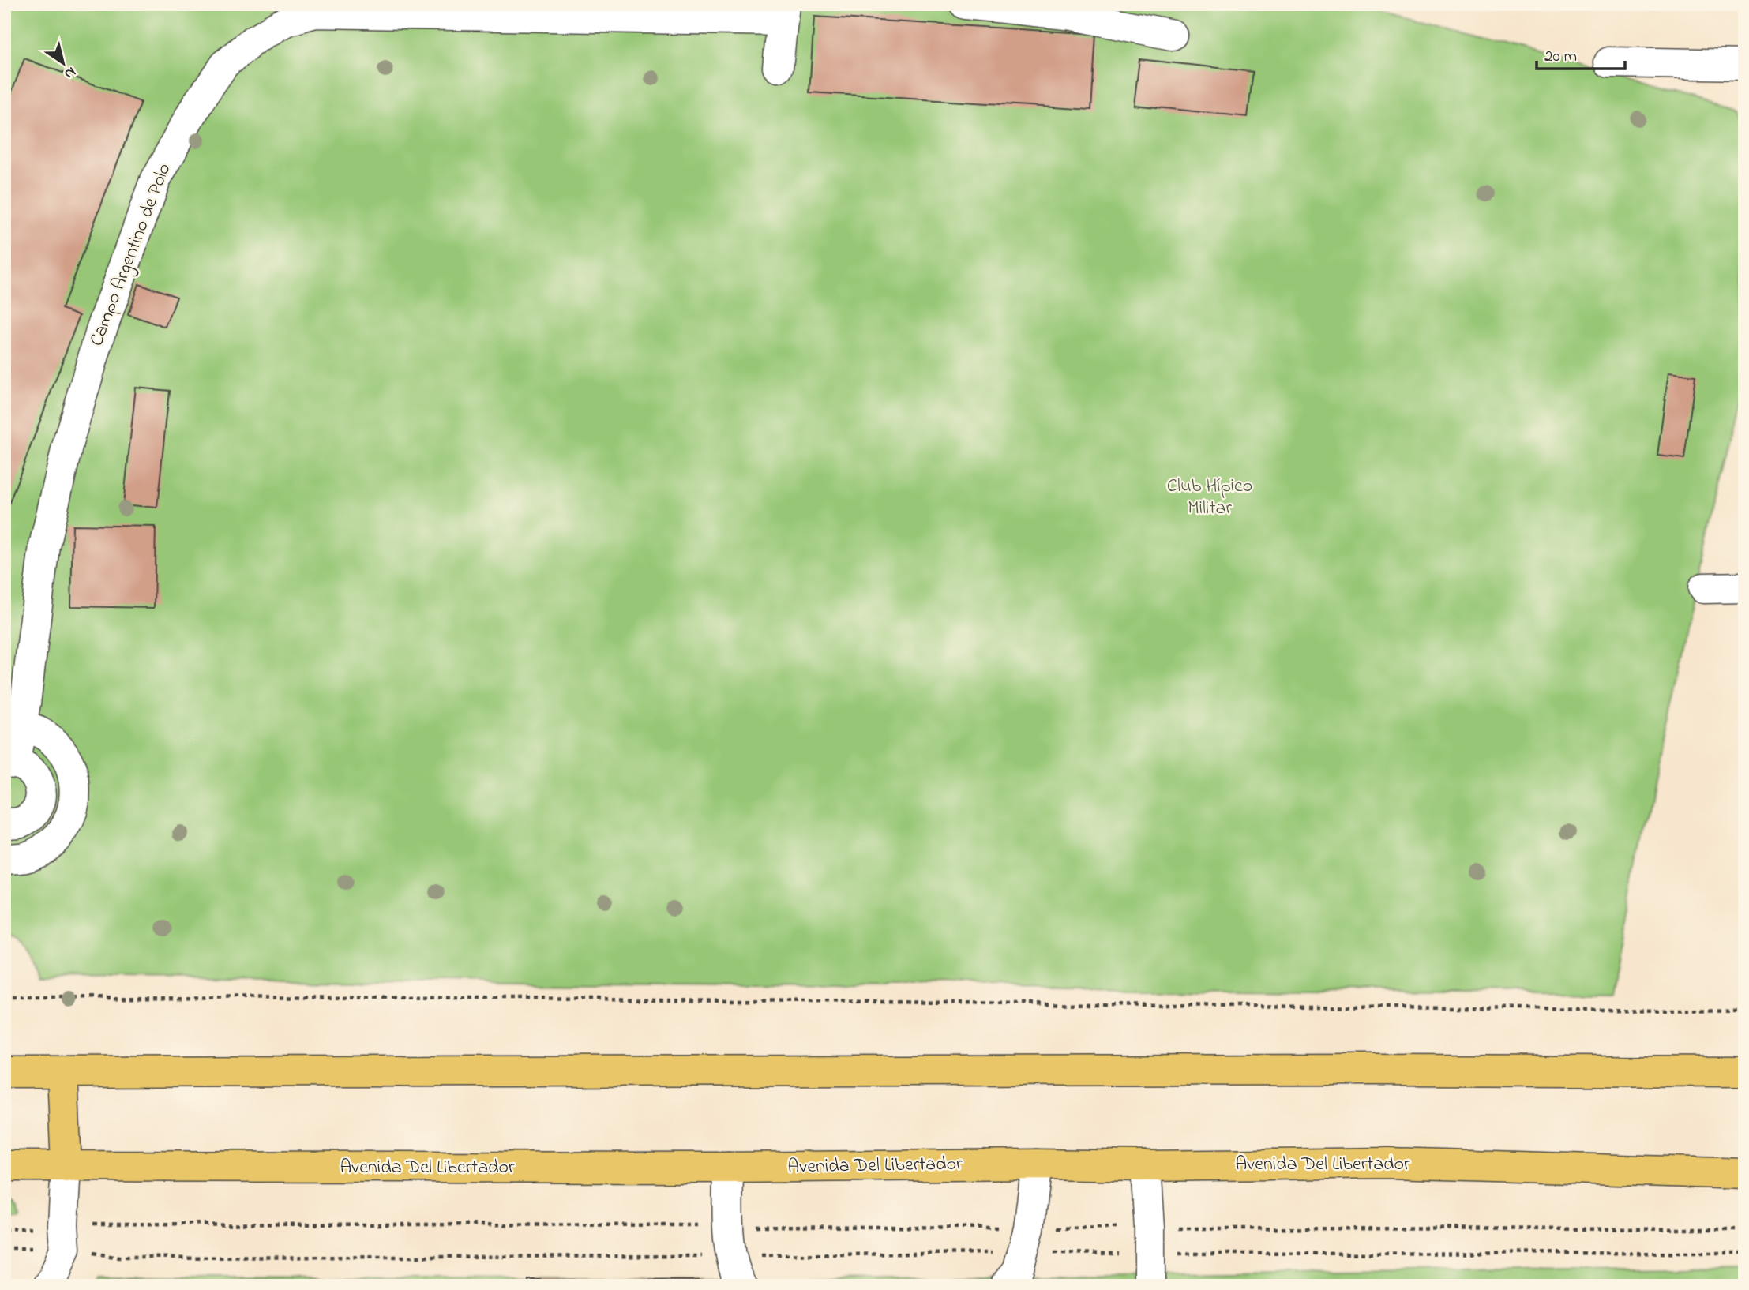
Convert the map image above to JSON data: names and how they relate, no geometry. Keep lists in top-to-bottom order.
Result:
{
  "streets": {
    "main road": ["Avenida Del Libertador"],
    "street": ["Campo Argentino de Polo"]
  },
  "parks": ["Club Hípico Militar"],
  "scale_bar": "20 m",
  "north": "bottom right"
}
